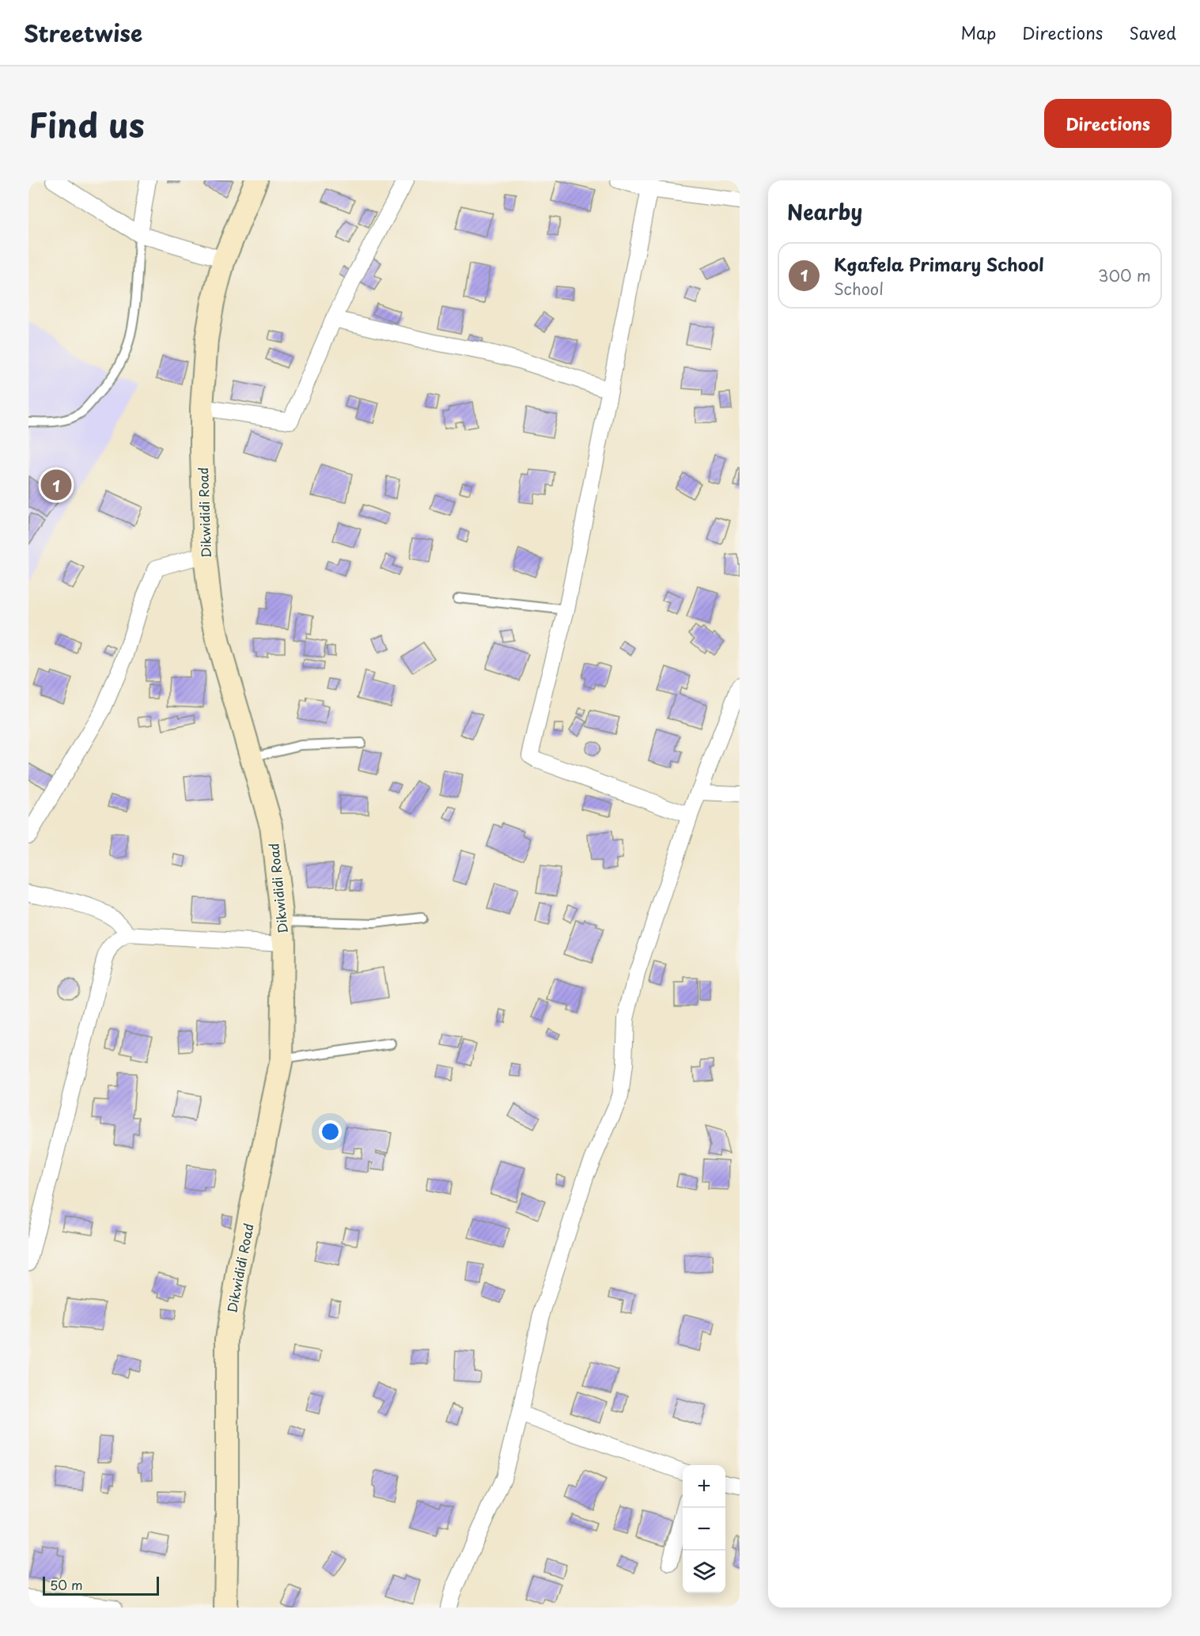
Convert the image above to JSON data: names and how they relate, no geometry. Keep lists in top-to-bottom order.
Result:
{
  "streets": {
    "street": ["Dikwididi Road"]
  },
  "scale_bar": "50 m",
  "page": {
    "header": "Streetwise",
    "nav": ["Map", "Directions", "Saved"],
    "title": "Find us",
    "buttons": "Directions",
    "heading": "Nearby",
    "list": [
      {
        "mark": "1",
        "name": "Kgafela Primary School",
        "note": "School",
        "value": "300 m"
      }
    ],
    "pins": "1",
    "map_buttons": ["+", "−"],
    "scale": "50 m"
  }
}
